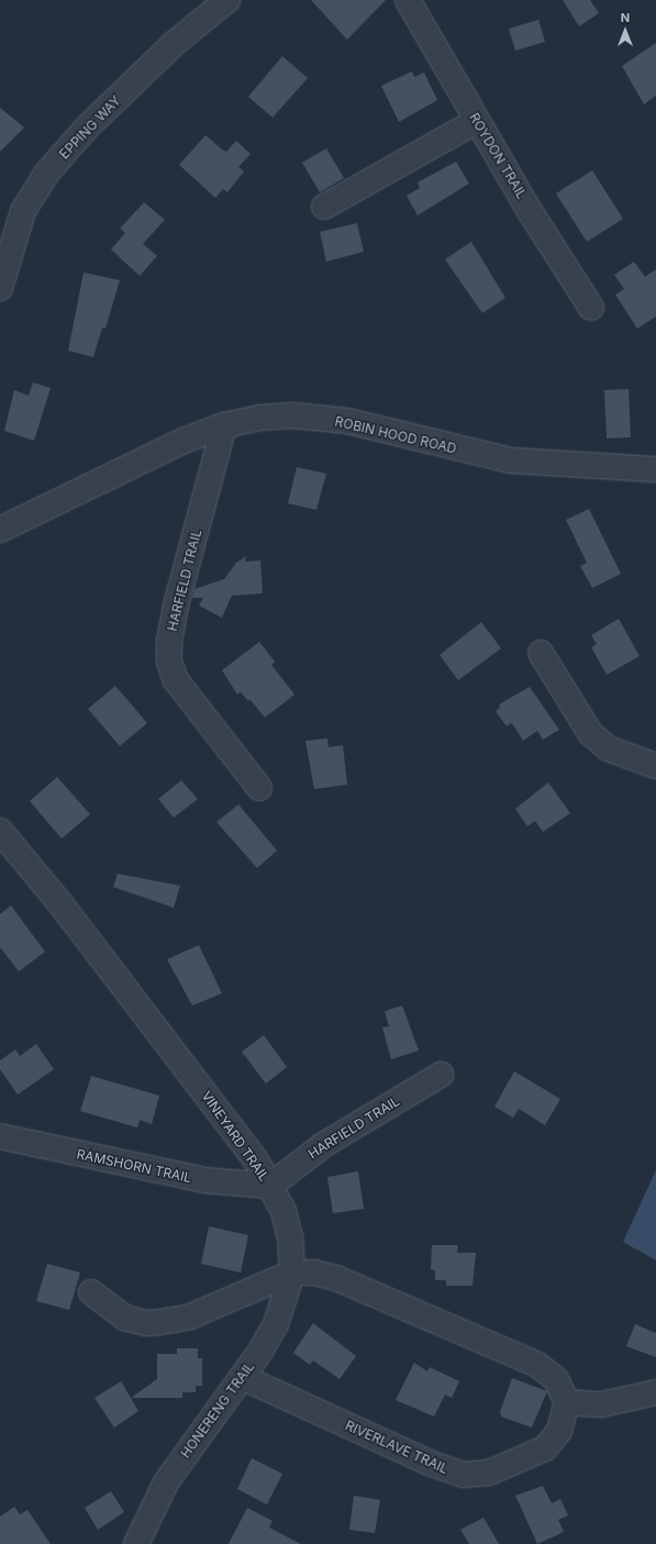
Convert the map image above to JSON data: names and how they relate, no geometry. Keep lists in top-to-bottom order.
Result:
{
  "streets": {
    "street": [
      "EPPING WAY",
      "ROYDON TRAIL",
      "ROBIN HOOD ROAD",
      "HARFIELD TRAIL",
      "VINEYARD TRAIL",
      "RAMSHORN TRAIL",
      "HONERENG TRAIL",
      "RIVERLAVE TRAIL"
    ]
  },
  "crossings": [
    ["ROBIN HOOD ROAD", "HARFIELD TRAIL"],
    ["HARFIELD TRAIL", "VINEYARD TRAIL"],
    ["HARFIELD TRAIL", "RAMSHORN TRAIL"],
    ["VINEYARD TRAIL", "RAMSHORN TRAIL"],
    ["VINEYARD TRAIL", "HONERENG TRAIL"],
    ["HONERENG TRAIL", "RIVERLAVE TRAIL"]
  ],
  "north": "top"
}
